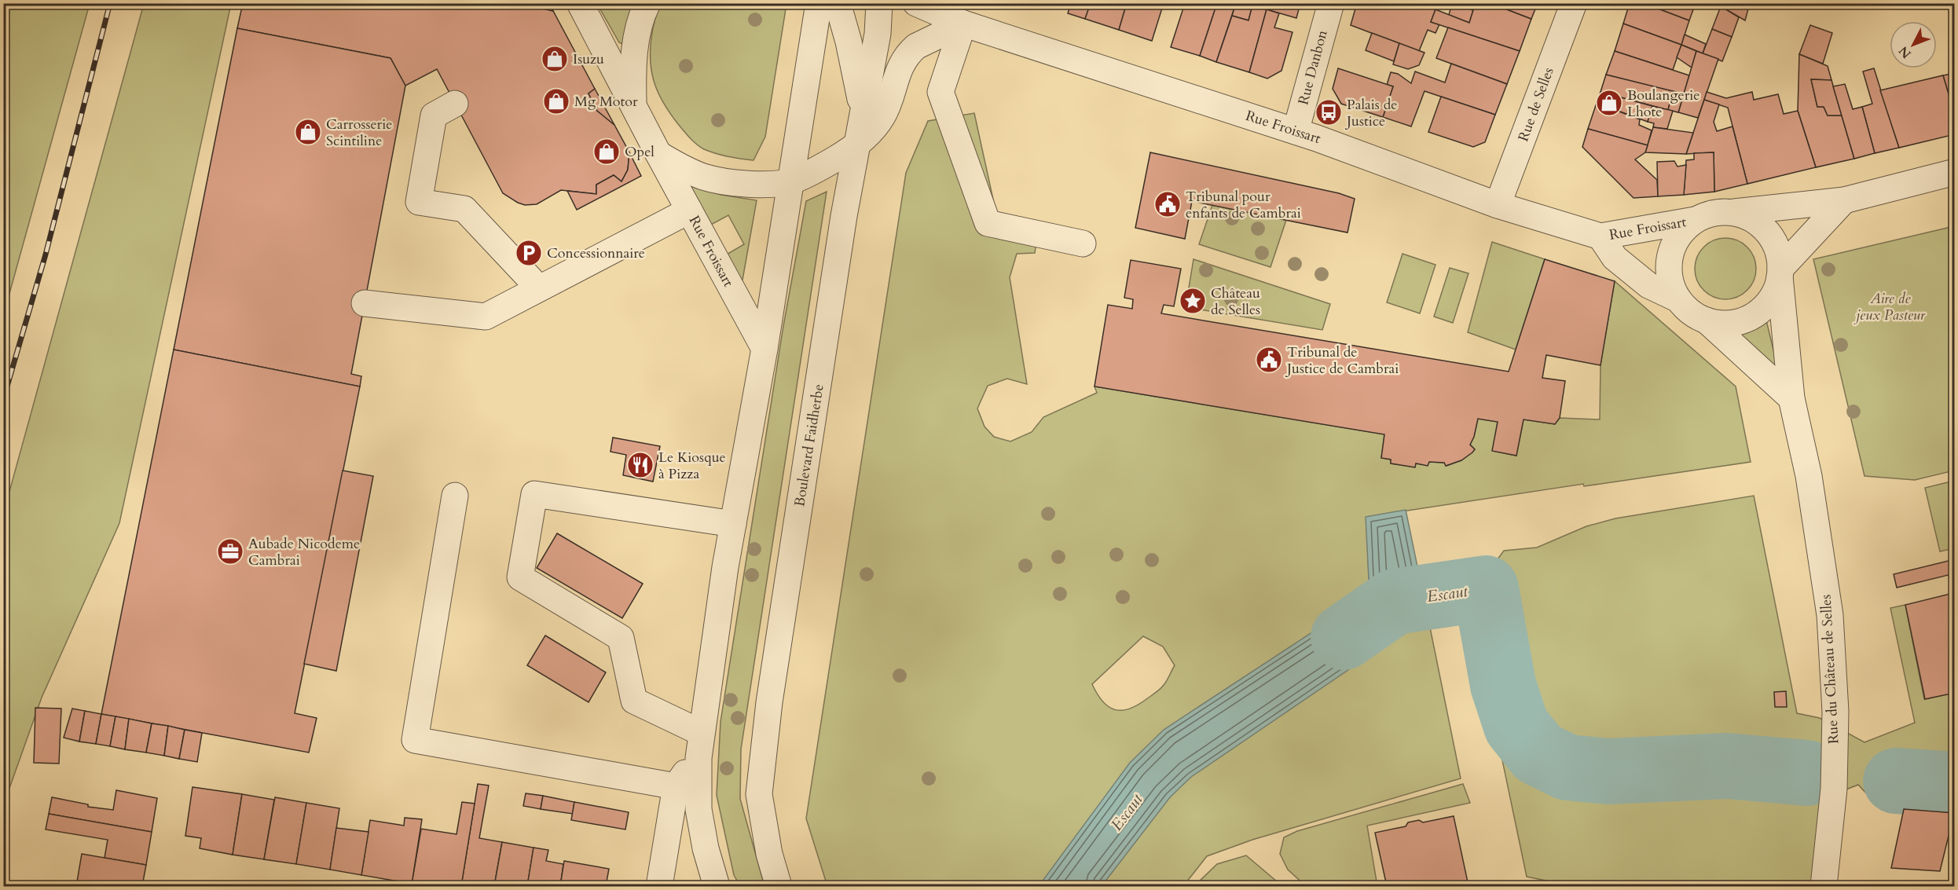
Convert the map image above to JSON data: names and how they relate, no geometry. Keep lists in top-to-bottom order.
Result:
{
  "streets": {
    "street": [
      "Rue Danbon",
      "Rue de Selles",
      "Rue Froissart",
      "Boulevard Faidherbe",
      "Rue du Château de Selles"
    ]
  },
  "crossings": [
    ["Rue Danbon", "Rue Froissart"],
    ["Rue de Selles", "Rue Froissart"],
    ["Rue Froissart", "Rue du Château de Selles"]
  ],
  "water": ["Escaut"],
  "parks": ["Aire de jeux Pasteur"],
  "places": {
    "shop": [
      "Isuzu",
      "Mg Motor",
      "Boulangerie Lhote",
      "Carrosserie Scintiline",
      "Opel"
    ],
    "bus stop": ["Palais de Justice"],
    "public building": ["Tribunal pour enfants de Cambrai", "Tribunal de Justice de Cambrai"],
    "parking": ["Concessionnaire"],
    "place": ["Château de Selles"],
    "restaurant": ["Le Kiosque à Pizza"],
    "office": ["Aubade Nicodeme Cambrai"]
  },
  "north": "bottom left"
}
